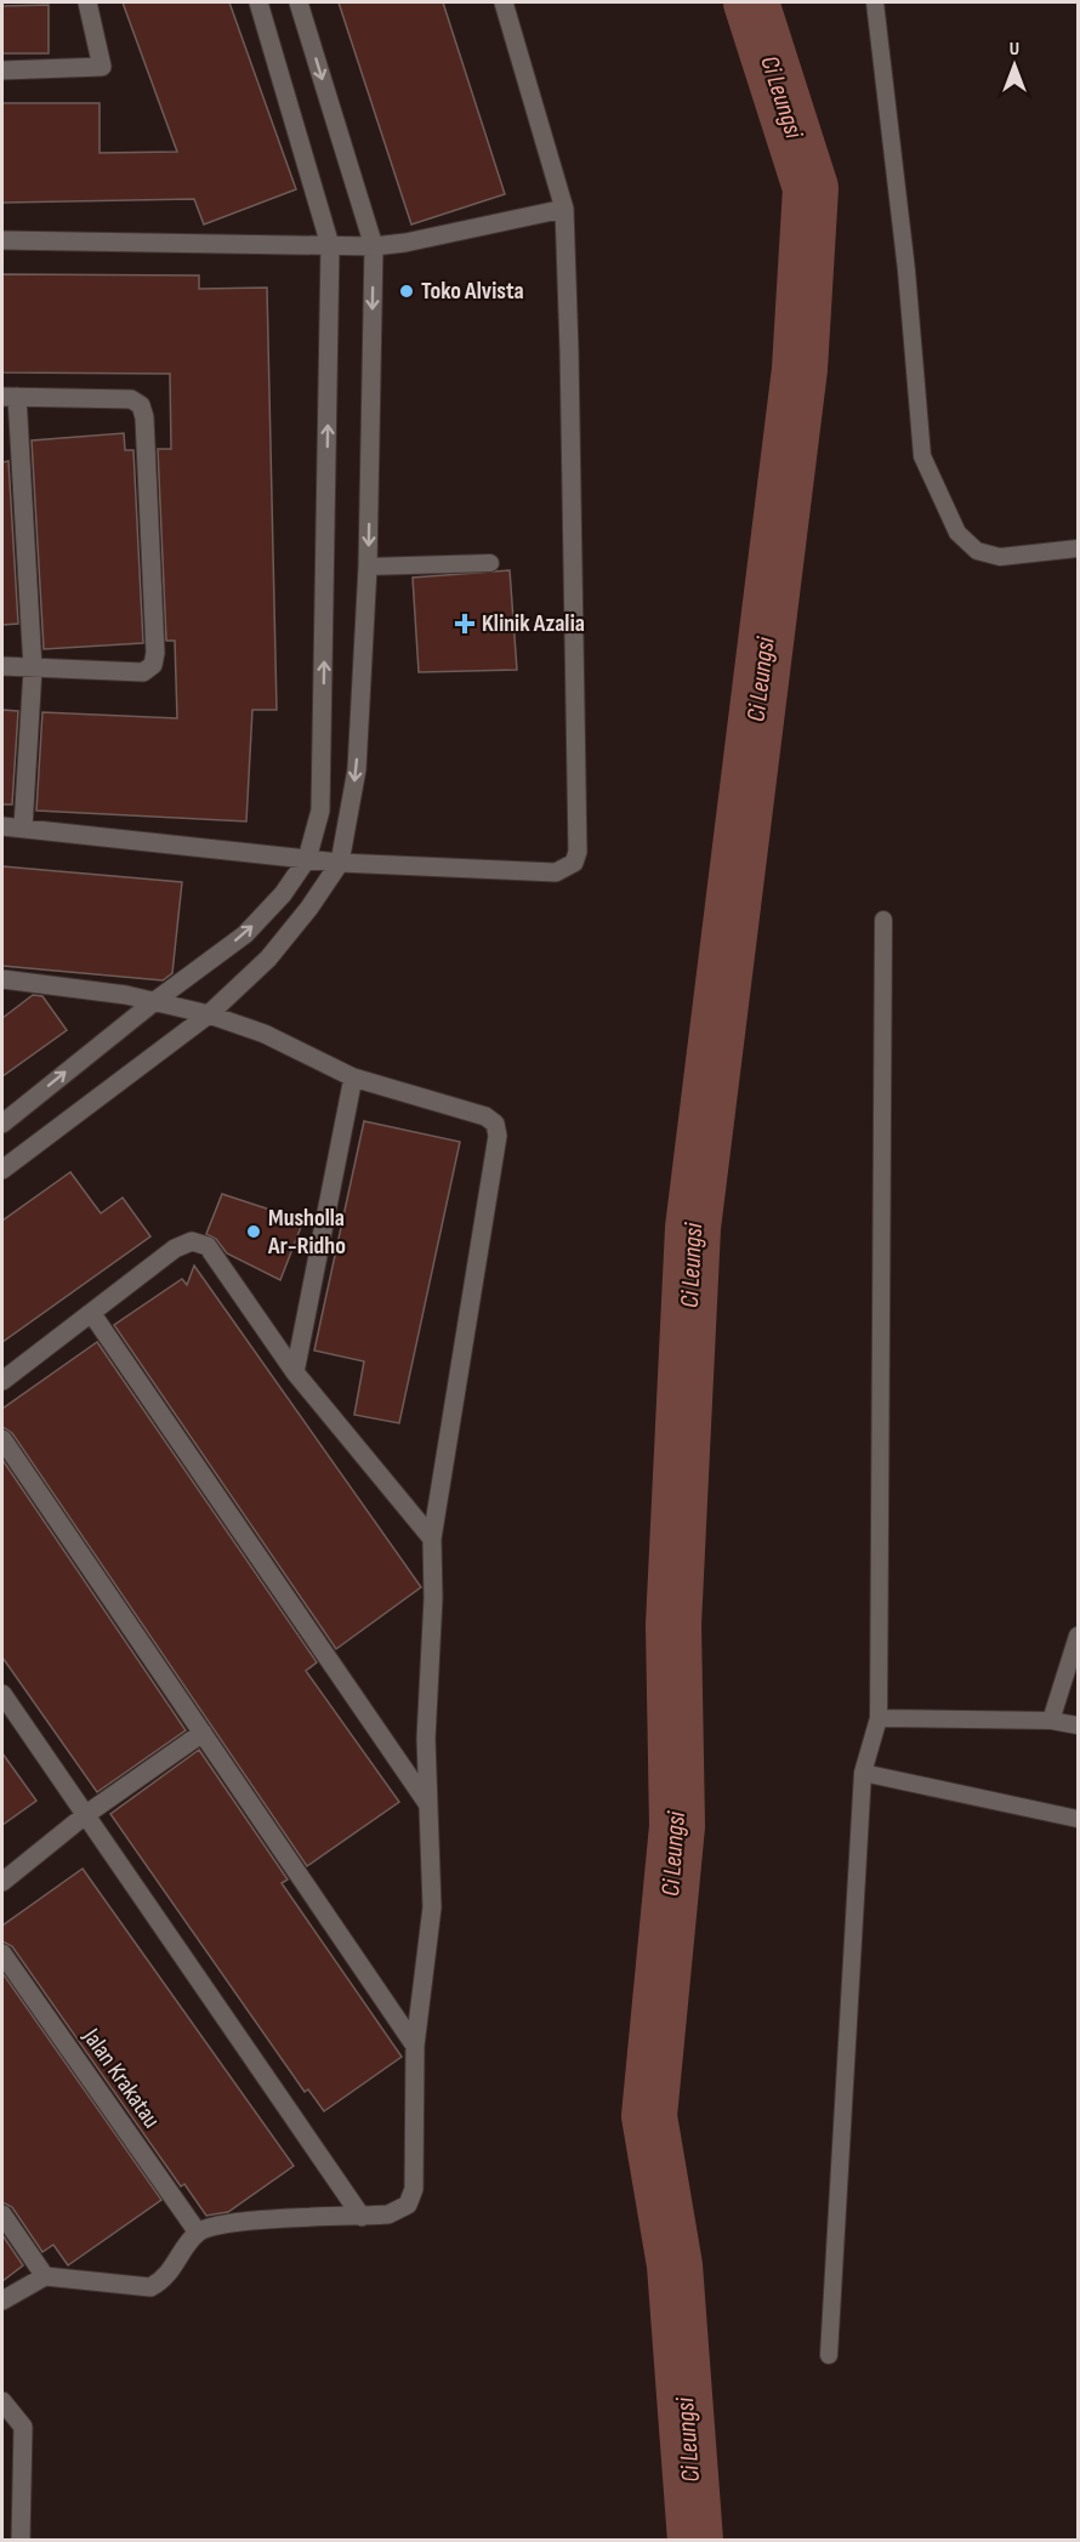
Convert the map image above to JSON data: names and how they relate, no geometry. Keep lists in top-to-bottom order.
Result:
{
  "streets": {
    "street": ["Jalan Krakatau"]
  },
  "water": ["Ci Leungsi"],
  "places": {
    "other": ["Toko Alvista", "Musholla Ar-Ridho"],
    "health": ["Klinik Azalia"]
  },
  "north": "top"
}
